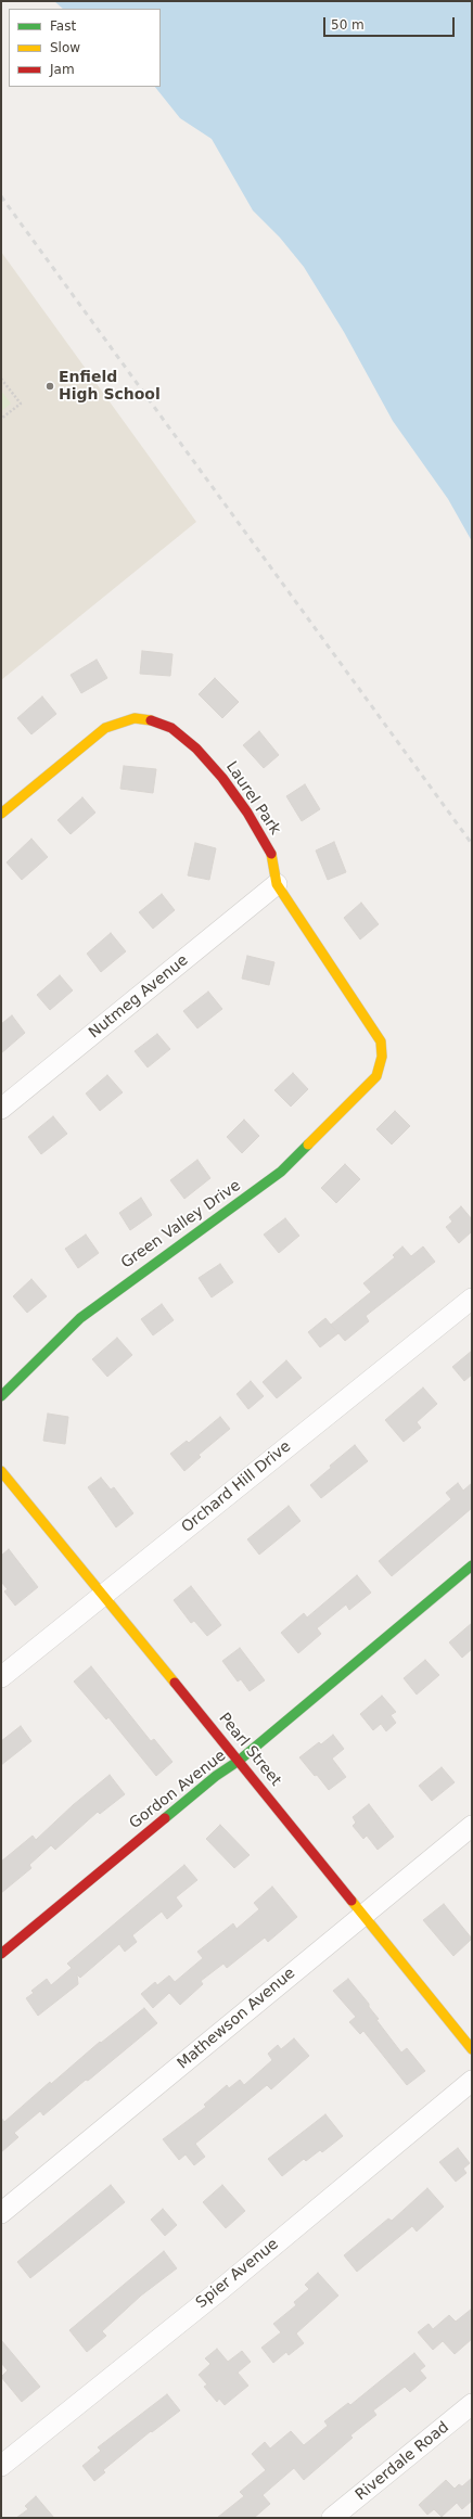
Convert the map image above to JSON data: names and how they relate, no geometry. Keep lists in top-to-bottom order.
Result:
{
  "streets": {
    "street": [
      "Laurel Park",
      "Nutmeg Avenue",
      "Green Valley Drive",
      "Orchard Hill Drive",
      "Pearl Street",
      "Gordon Avenue",
      "Mathewson Avenue",
      "Spier Avenue",
      "Riverdale Road"
    ]
  },
  "crossings": [
    ["Laurel Park", "Nutmeg Avenue"],
    ["Laurel Park", "Green Valley Drive"],
    ["Orchard Hill Drive", "Pearl Street"],
    ["Pearl Street", "Gordon Avenue"],
    ["Pearl Street", "Mathewson Avenue"]
  ],
  "places": ["Enfield High School"],
  "legend": ["Fast", "Slow", "Jam"],
  "scale_bar": "50 m"
}
